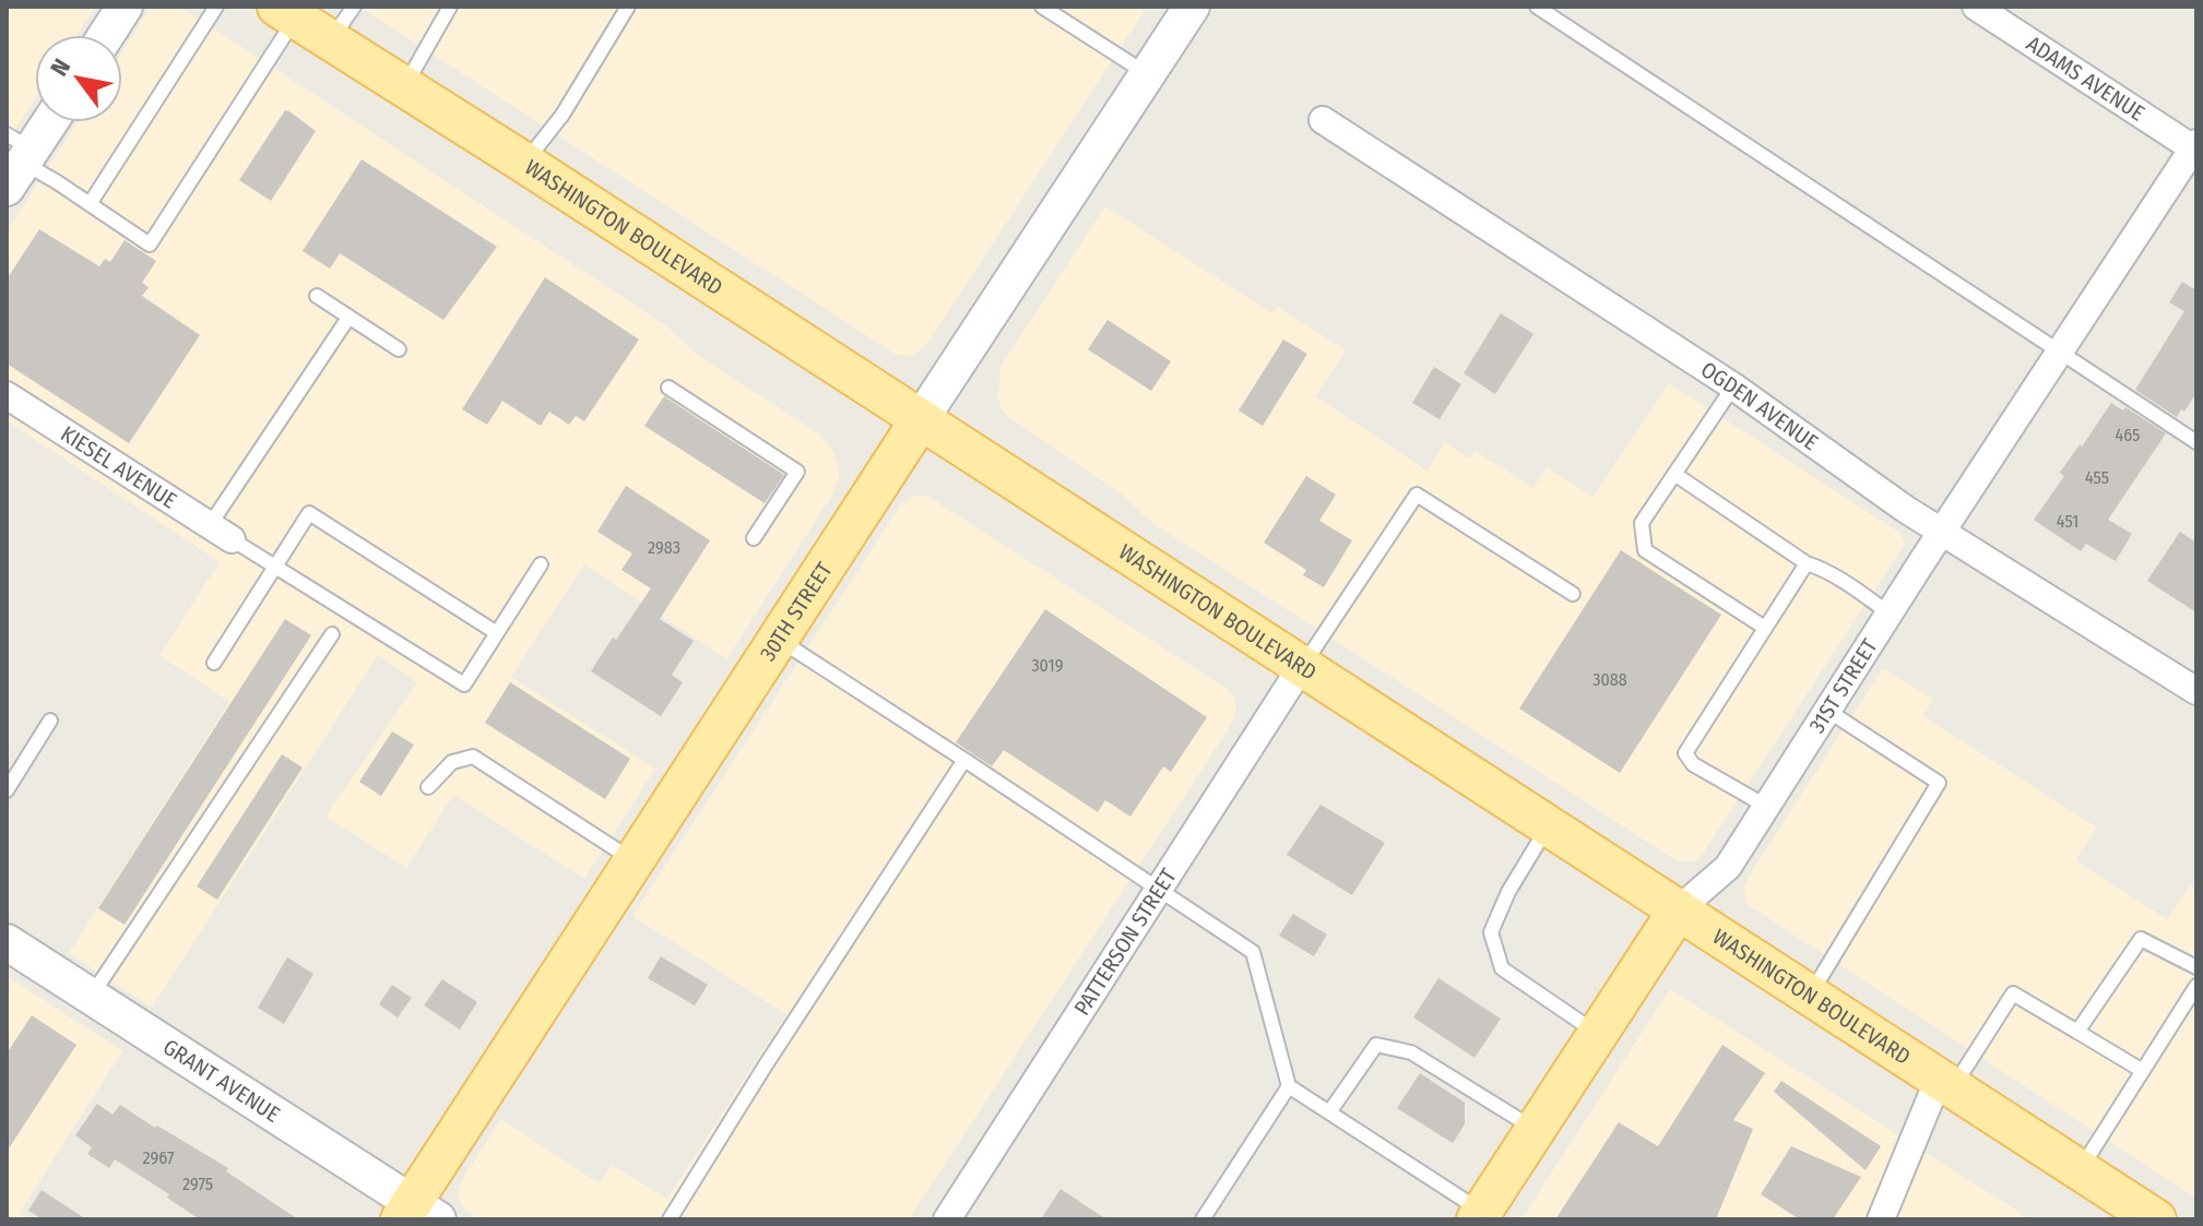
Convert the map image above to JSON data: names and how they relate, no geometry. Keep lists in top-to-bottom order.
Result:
{
  "streets": {
    "main road": ["WASHINGTON BOULEVARD", "30TH STREET", "31ST STREET"],
    "street": [
      "ADAMS AVENUE",
      "OGDEN AVENUE",
      "KIESEL AVENUE",
      "PATTERSON STREET",
      "GRANT AVENUE"
    ]
  },
  "crossings": [
    ["ADAMS AVENUE", "31ST STREET"],
    ["WASHINGTON BOULEVARD", "30TH STREET"],
    ["WASHINGTON BOULEVARD", "31ST STREET"],
    ["WASHINGTON BOULEVARD", "PATTERSON STREET"],
    ["OGDEN AVENUE", "31ST STREET"],
    ["30TH STREET", "GRANT AVENUE"]
  ],
  "house_numbers": [
    "465",
    "455",
    "451",
    "2983",
    "3019",
    "3088",
    "2967",
    "2975"
  ],
  "north": "top left"
}
